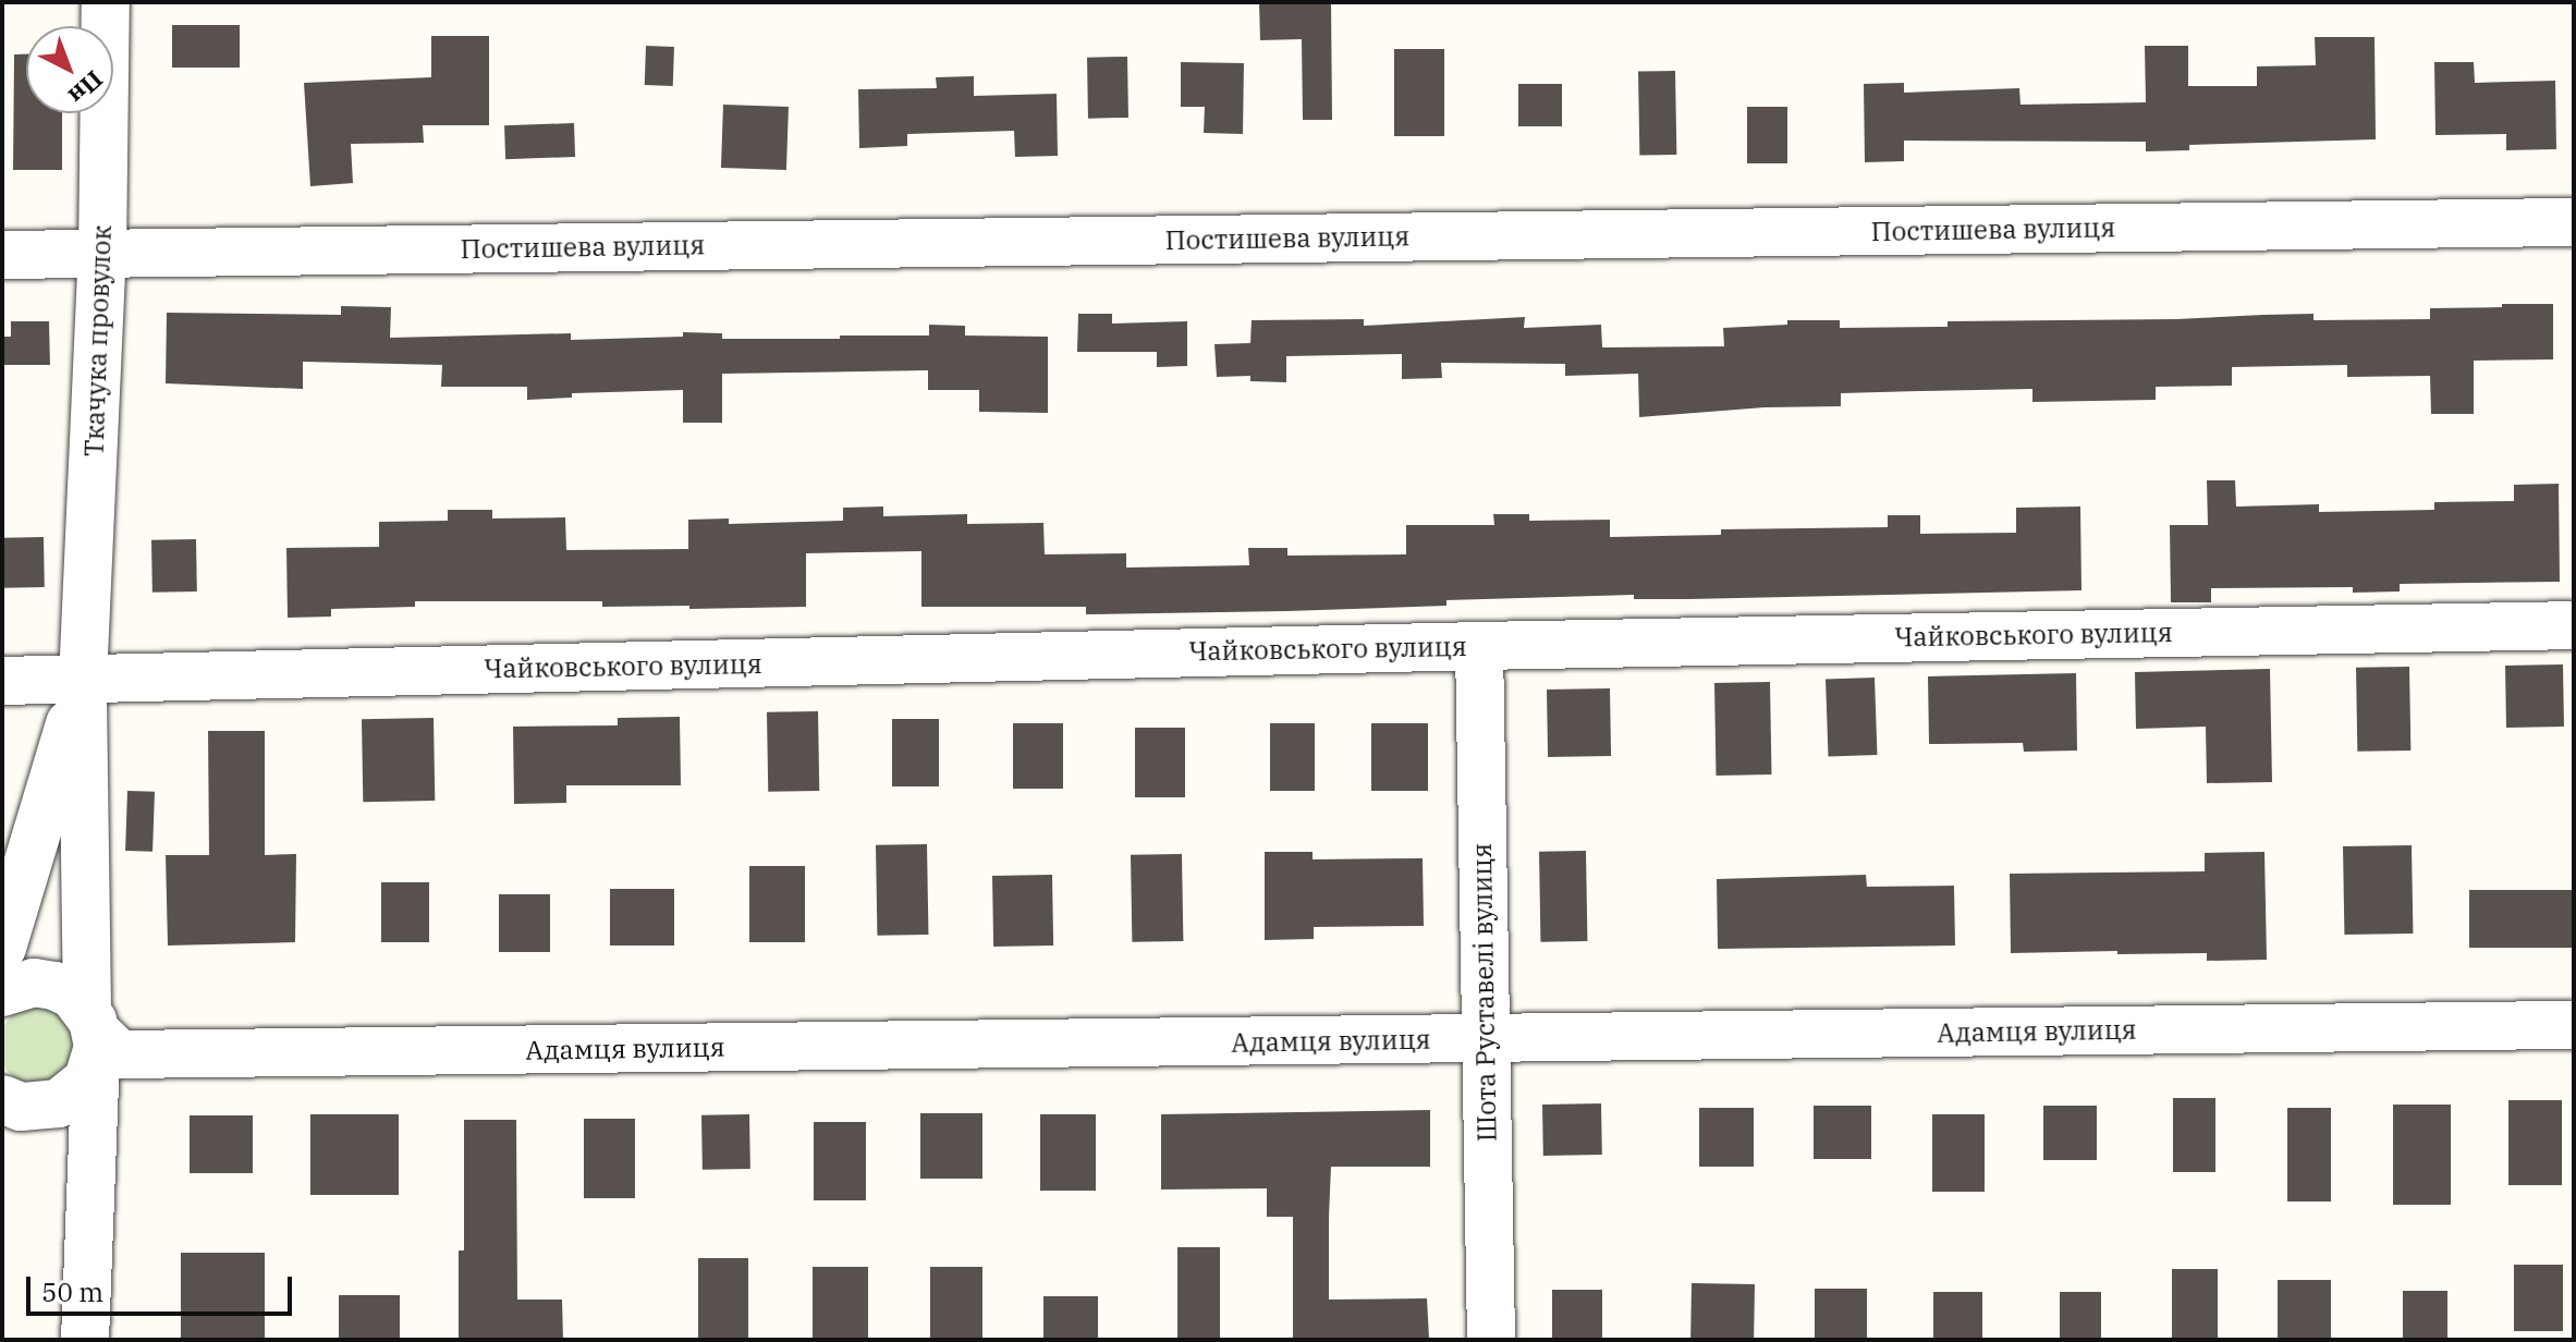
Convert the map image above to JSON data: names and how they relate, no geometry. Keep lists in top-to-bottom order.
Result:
{
  "streets": {
    "street": [
      "Постишева вулиця",
      "Ткачука провулок",
      "Чайковського вулиця",
      "Шота Руставелі вулиця",
      "Адамця вулиця"
    ]
  },
  "crossings": [
    ["Постишева вулиця", "Ткачука провулок"],
    ["Ткачука провулок", "Чайковського вулиця"],
    ["Чайковського вулиця", "Шота Руставелі вулиця"],
    ["Шота Руставелі вулиця", "Адамця вулиця"]
  ],
  "scale_bar": "50 m",
  "north": "bottom right"
}
